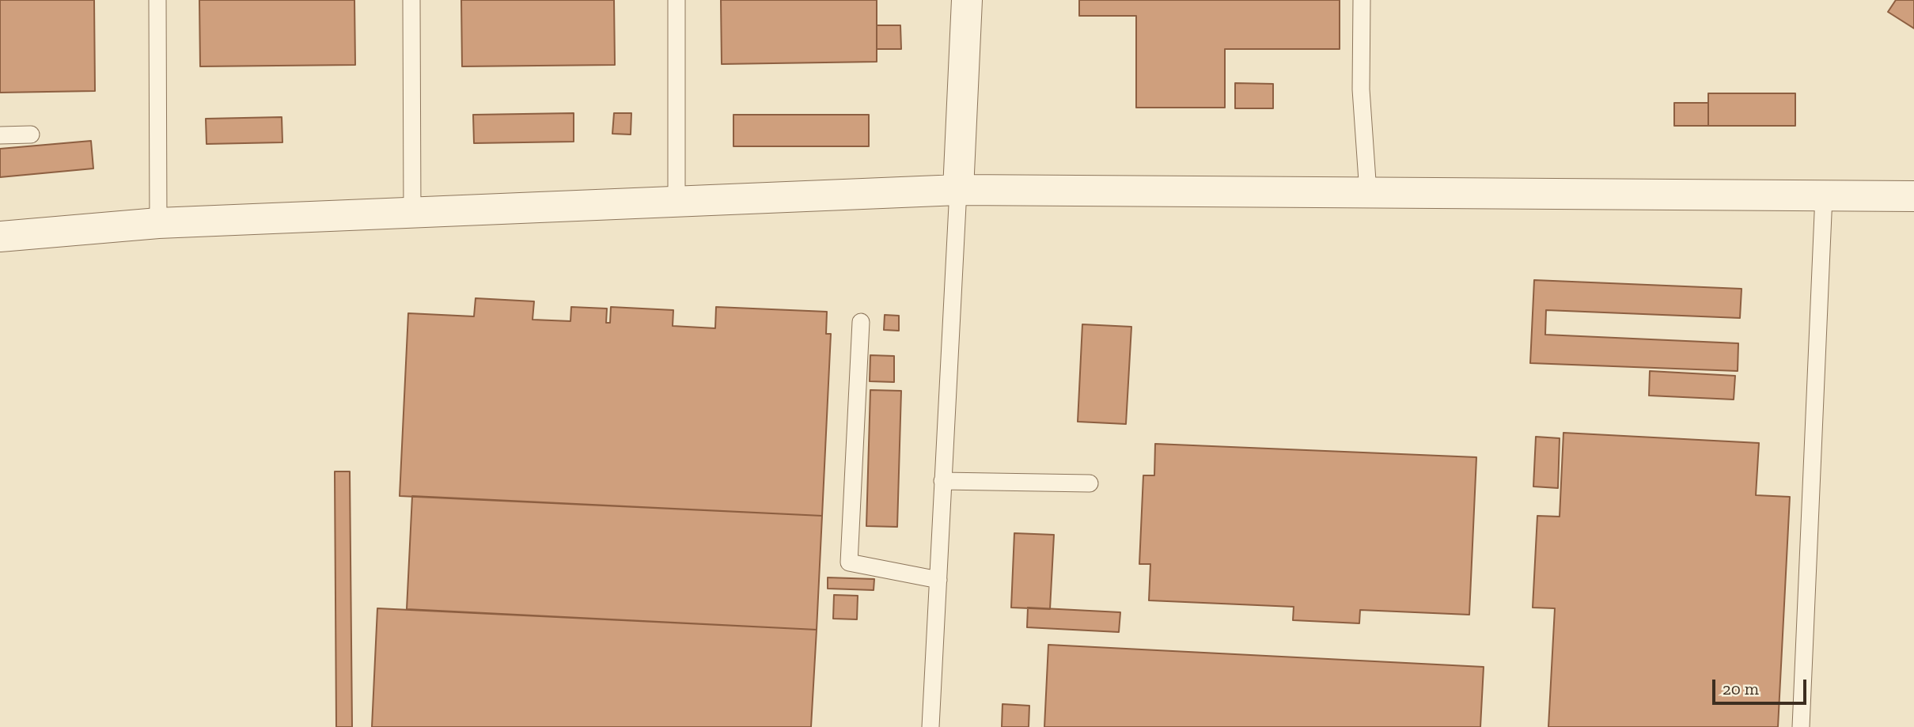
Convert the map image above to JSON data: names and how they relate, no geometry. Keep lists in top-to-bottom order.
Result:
{
  "scale_bar": "20 m"
}
